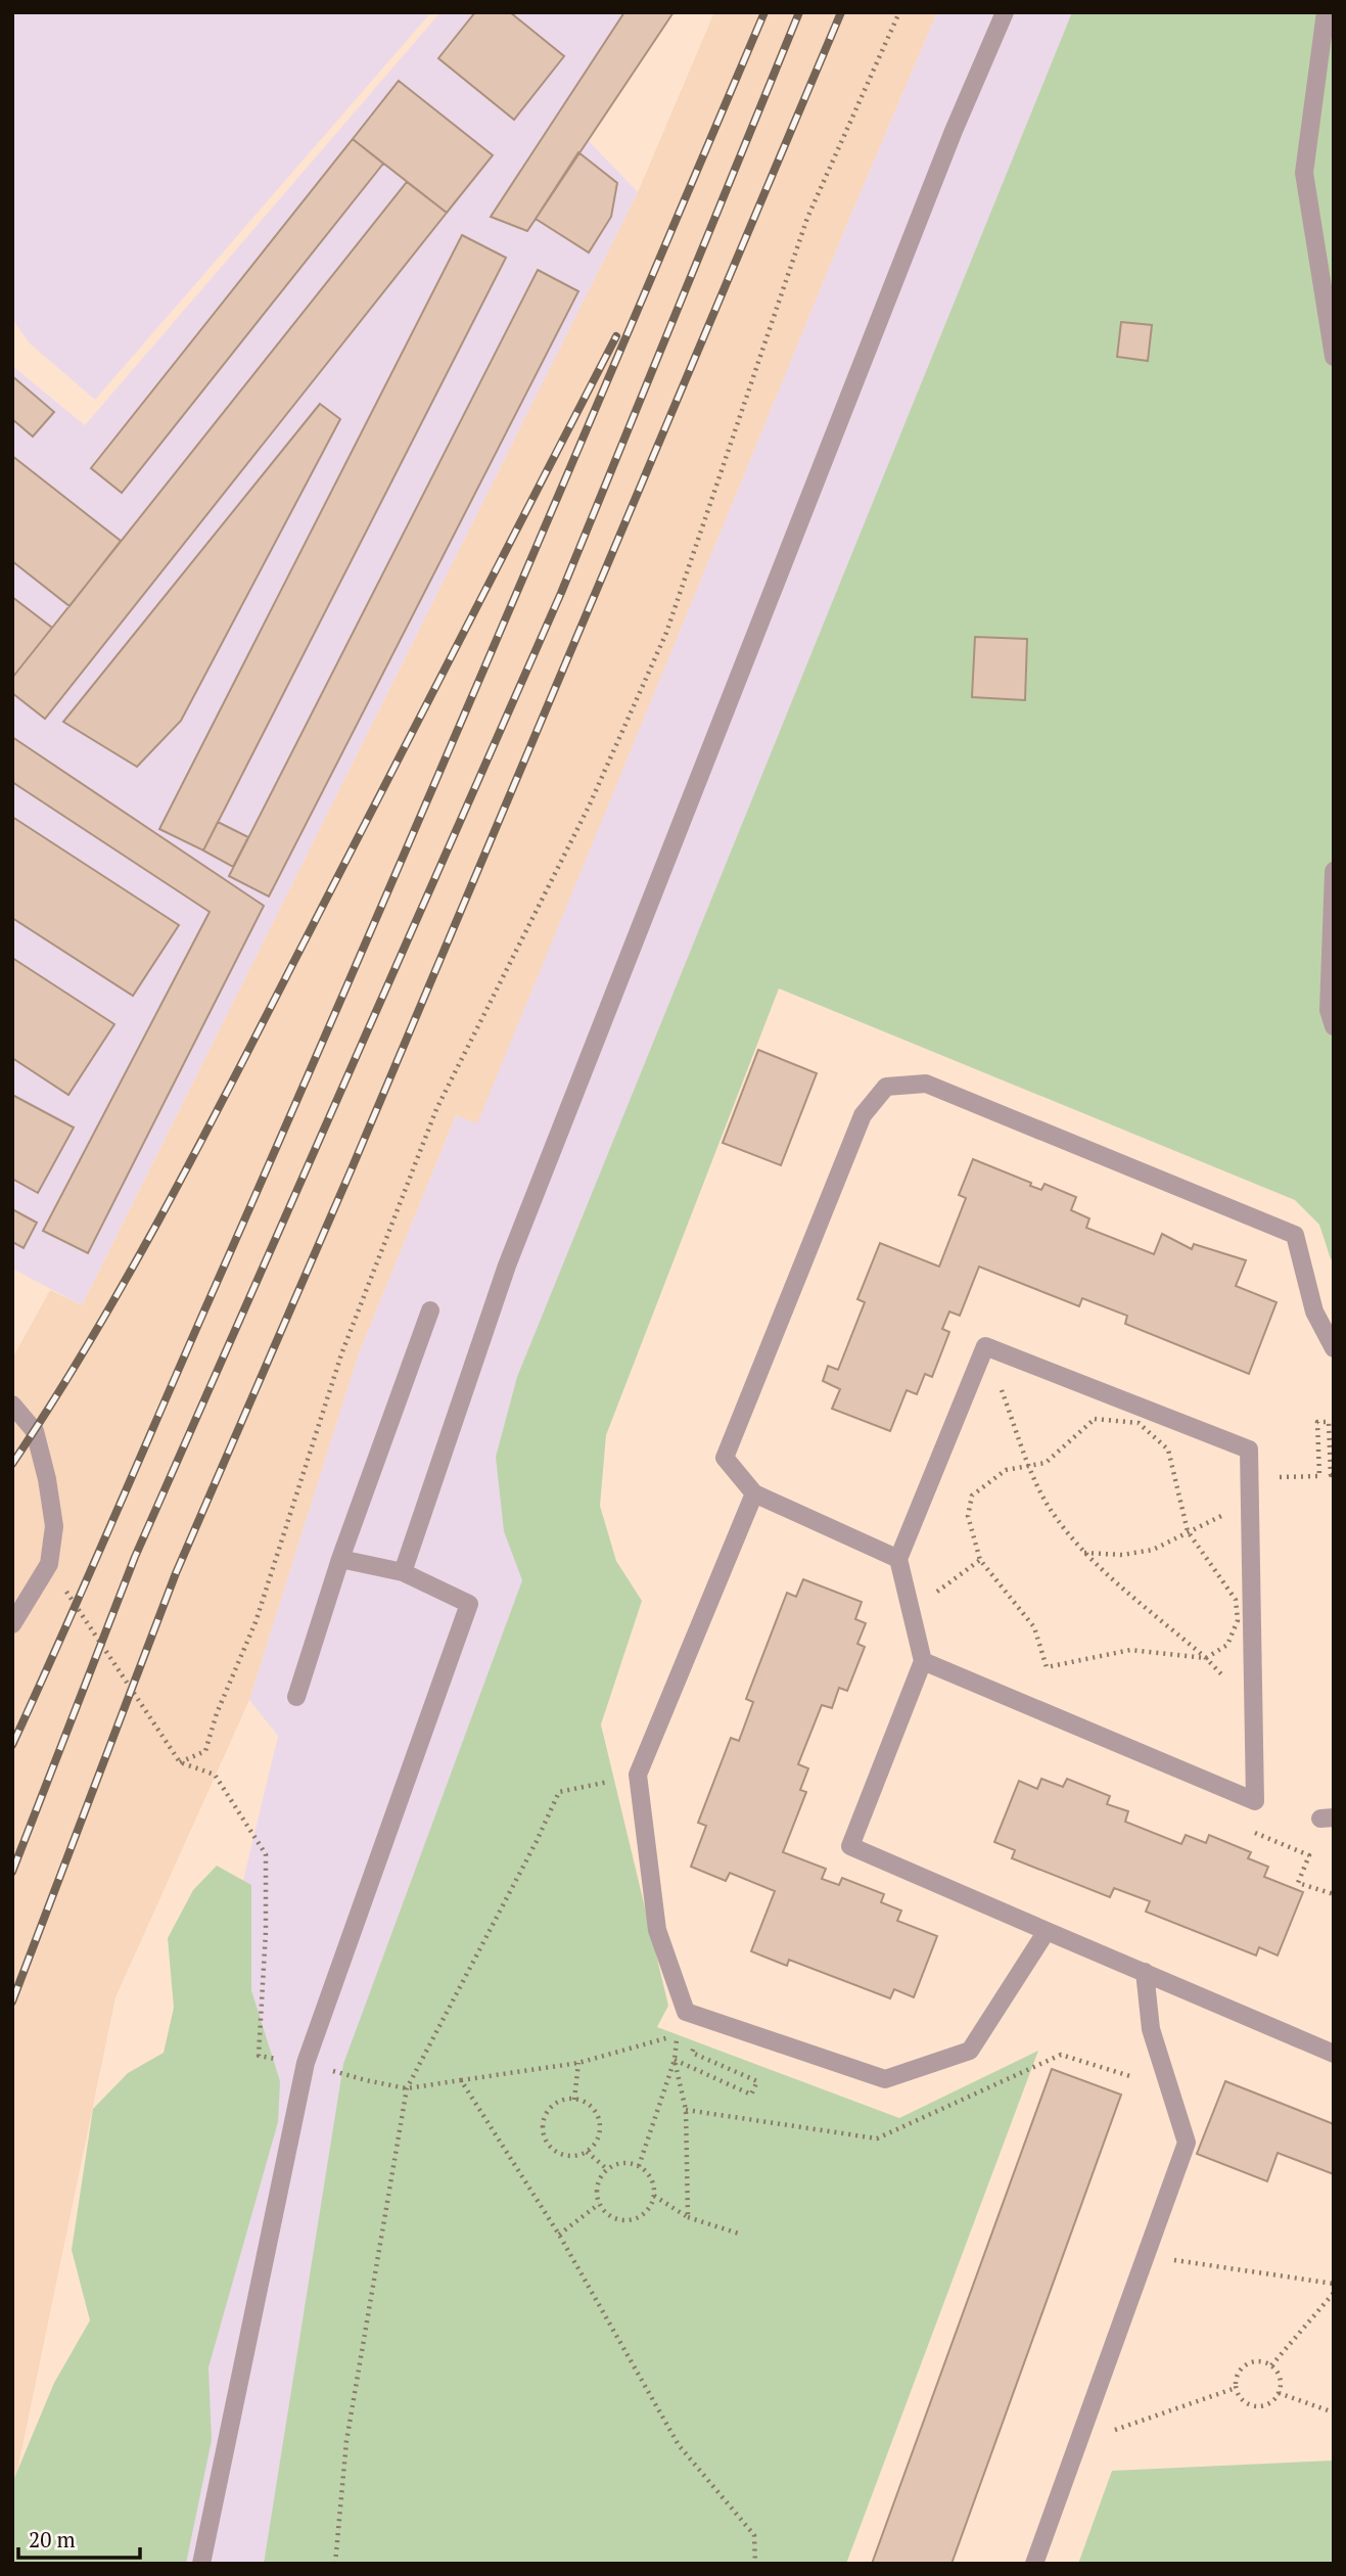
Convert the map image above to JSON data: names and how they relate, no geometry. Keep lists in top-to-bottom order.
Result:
{
  "scale_bar": "20 m"
}
